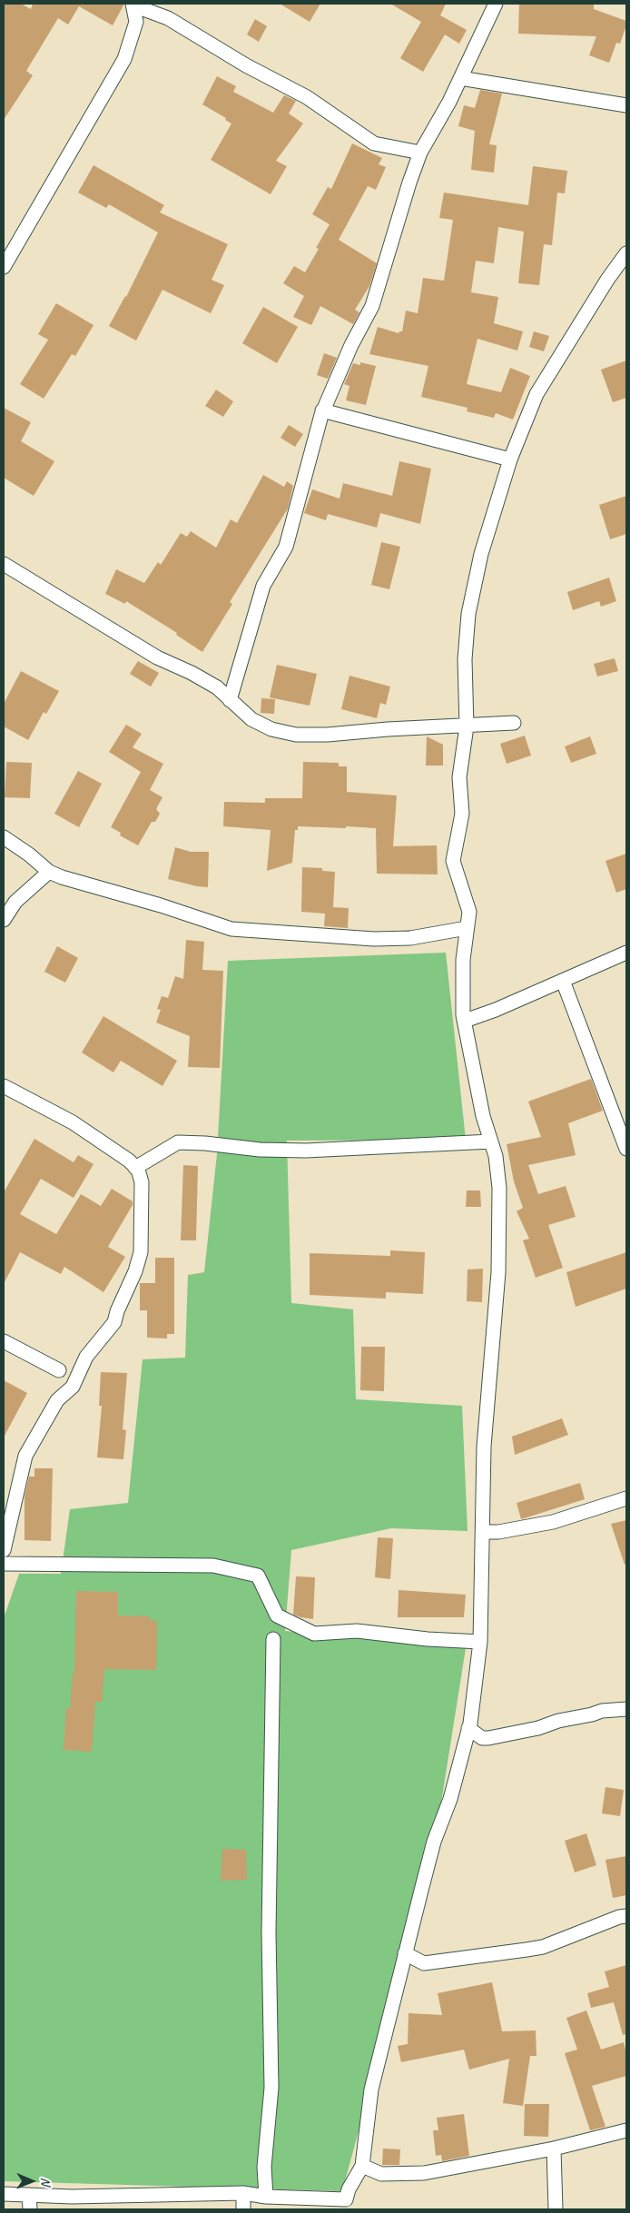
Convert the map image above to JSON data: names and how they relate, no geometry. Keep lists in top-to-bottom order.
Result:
{
  "north": "right"
}
